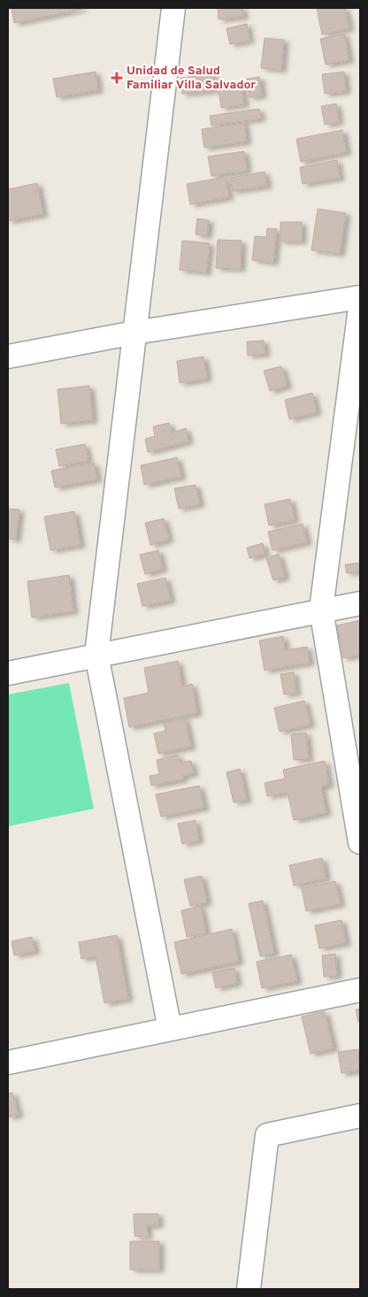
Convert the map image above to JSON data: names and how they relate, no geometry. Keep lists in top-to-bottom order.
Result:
{
  "places": {
    "health": ["Unidad de Salud Familiar Villa Salvador"]
  }
}
